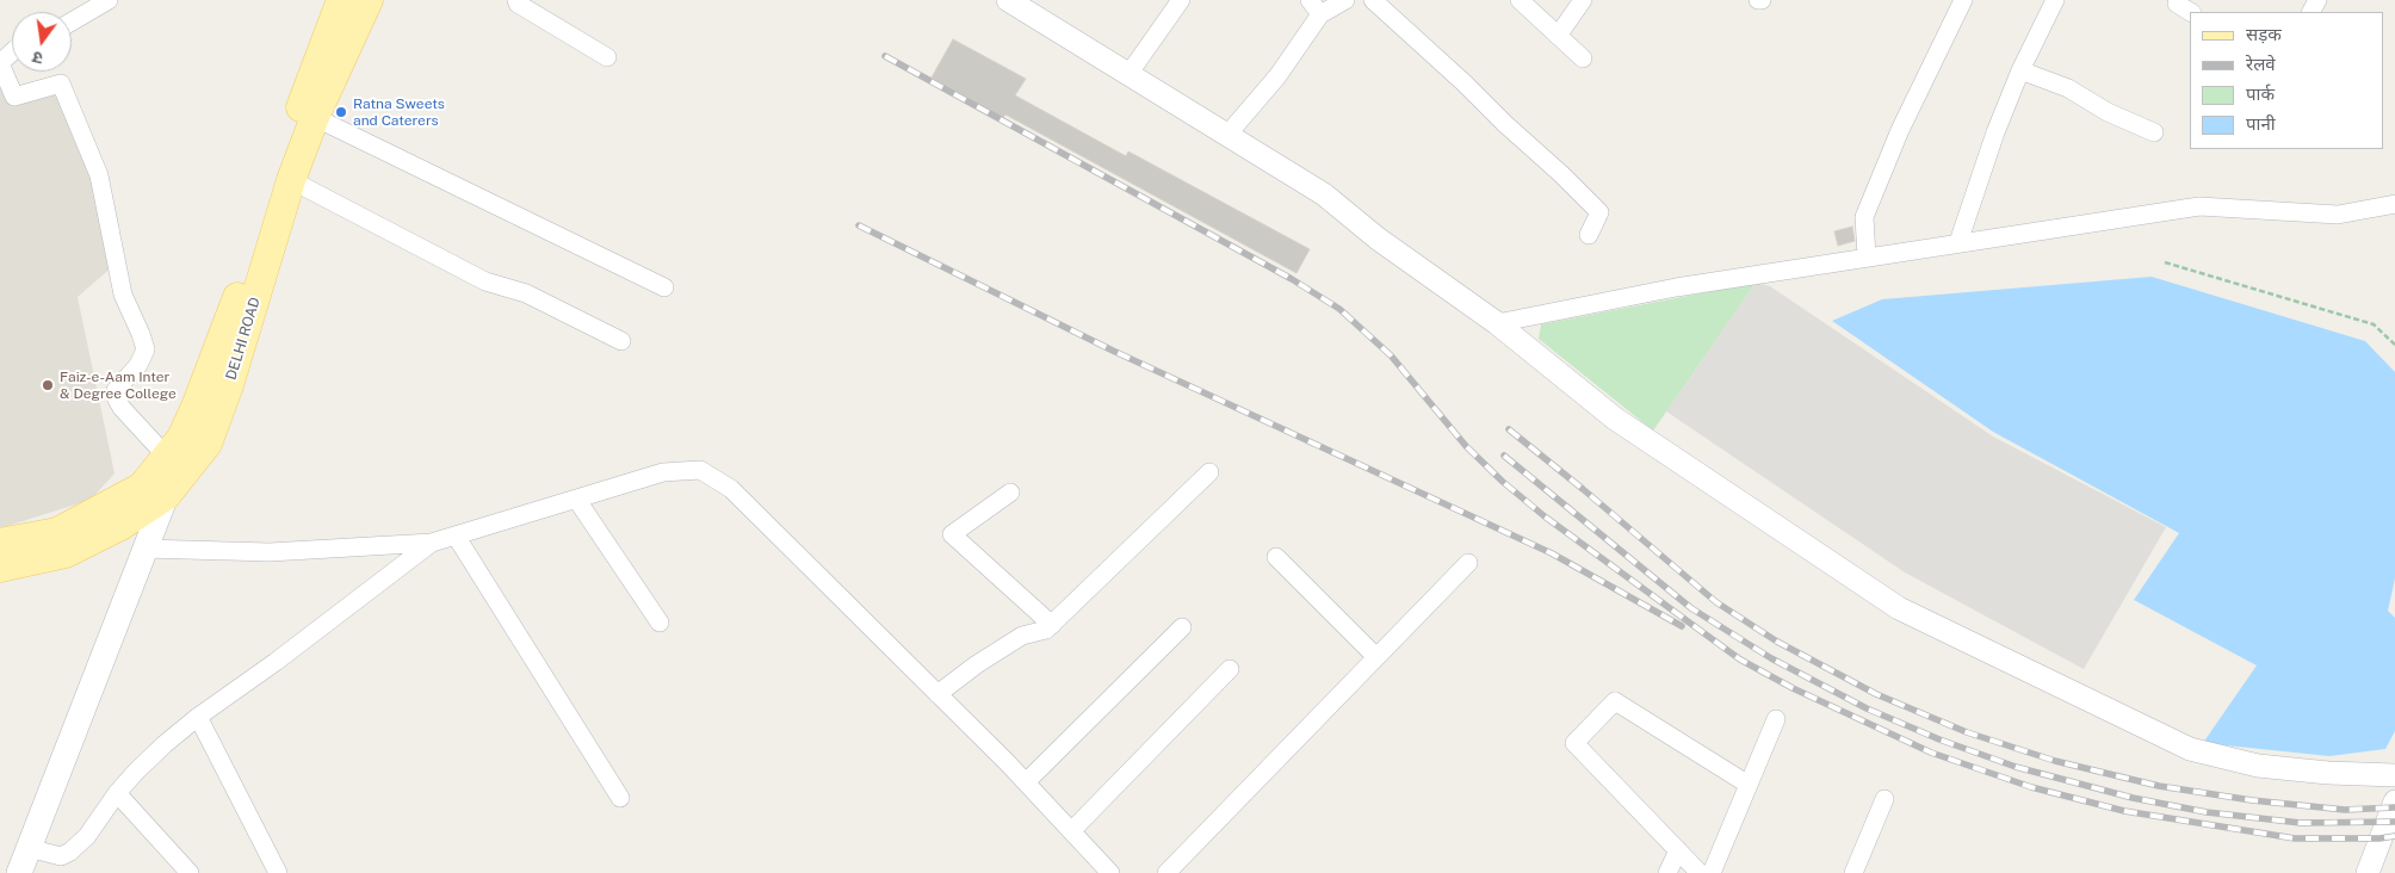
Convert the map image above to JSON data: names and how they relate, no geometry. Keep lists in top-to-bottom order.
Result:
{
  "streets": {
    "main road": ["DELHI ROAD"]
  },
  "places": ["Ratna Sweets and Caterers", "Faiz-e-Aam Inter & Degree College"],
  "legend": [
    "सड़क",
    "रेलवे",
    "पार्क",
    "पानी"
  ],
  "north": "bottom"
}
